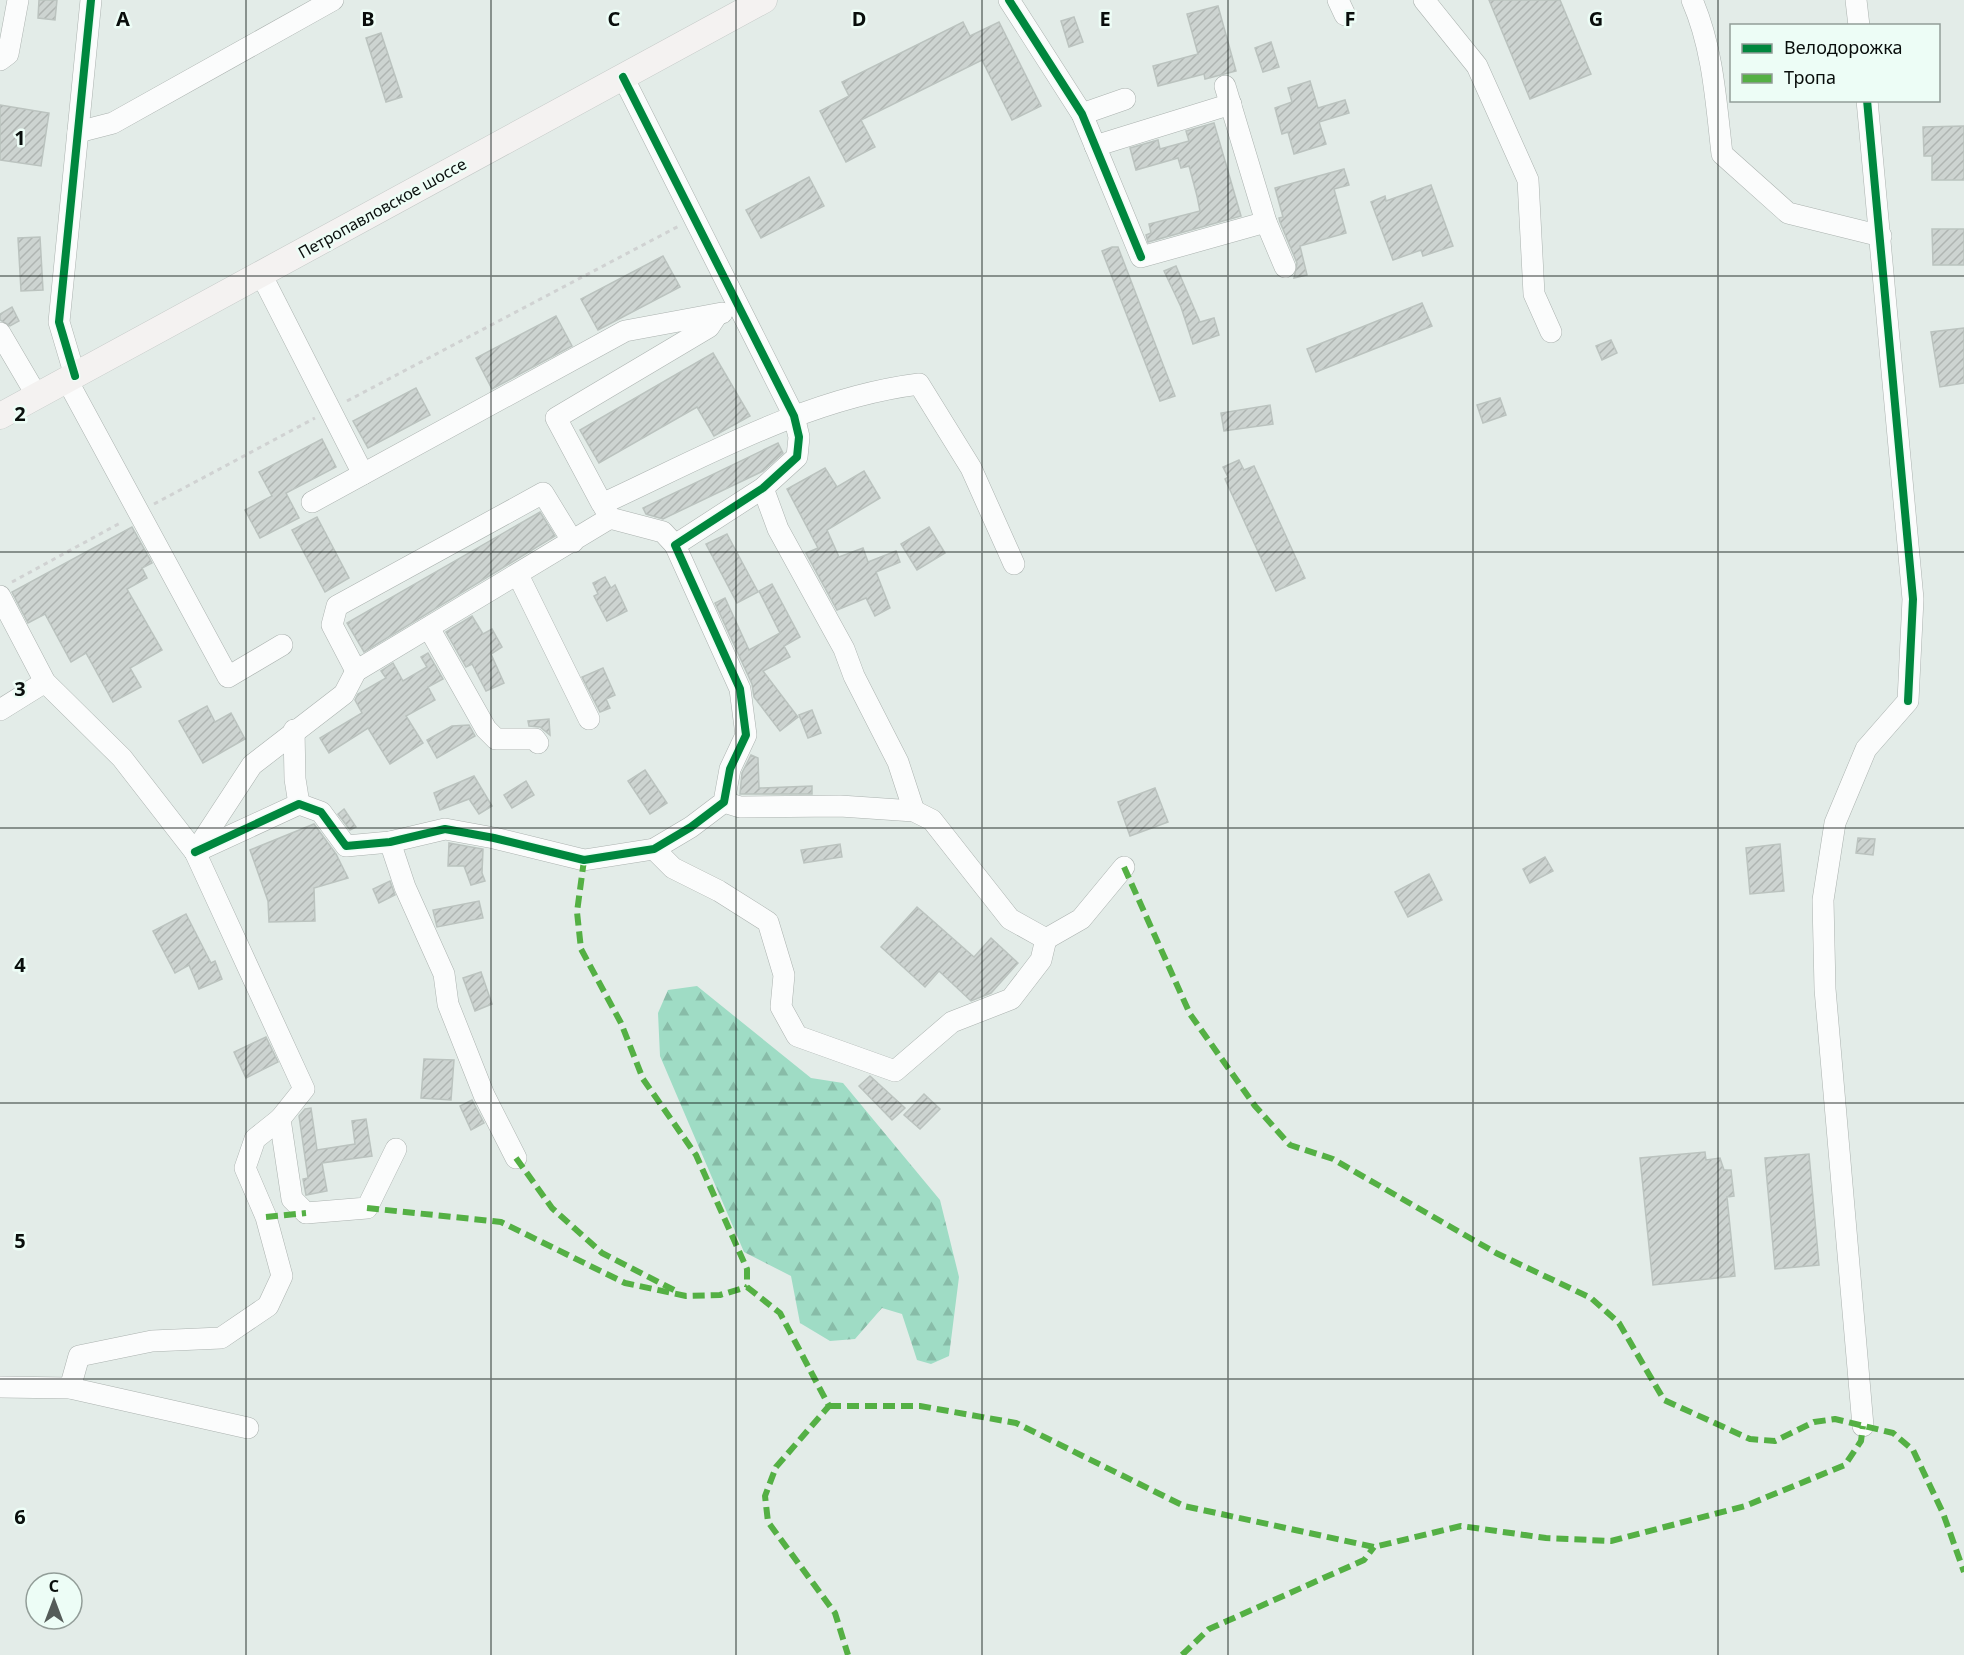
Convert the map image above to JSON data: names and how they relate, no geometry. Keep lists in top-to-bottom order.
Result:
{
  "streets": {
    "main road": ["Петропавловское шоссе"]
  },
  "legend": ["Велодорожка", "Тропа"],
  "north": "top",
  "grid": {
    "columns": [
      "A",
      "B",
      "C",
      "D",
      "E",
      "F",
      "G"
    ],
    "rows": [
      "1",
      "2",
      "3",
      "4",
      "5",
      "6"
    ]
  }
}
